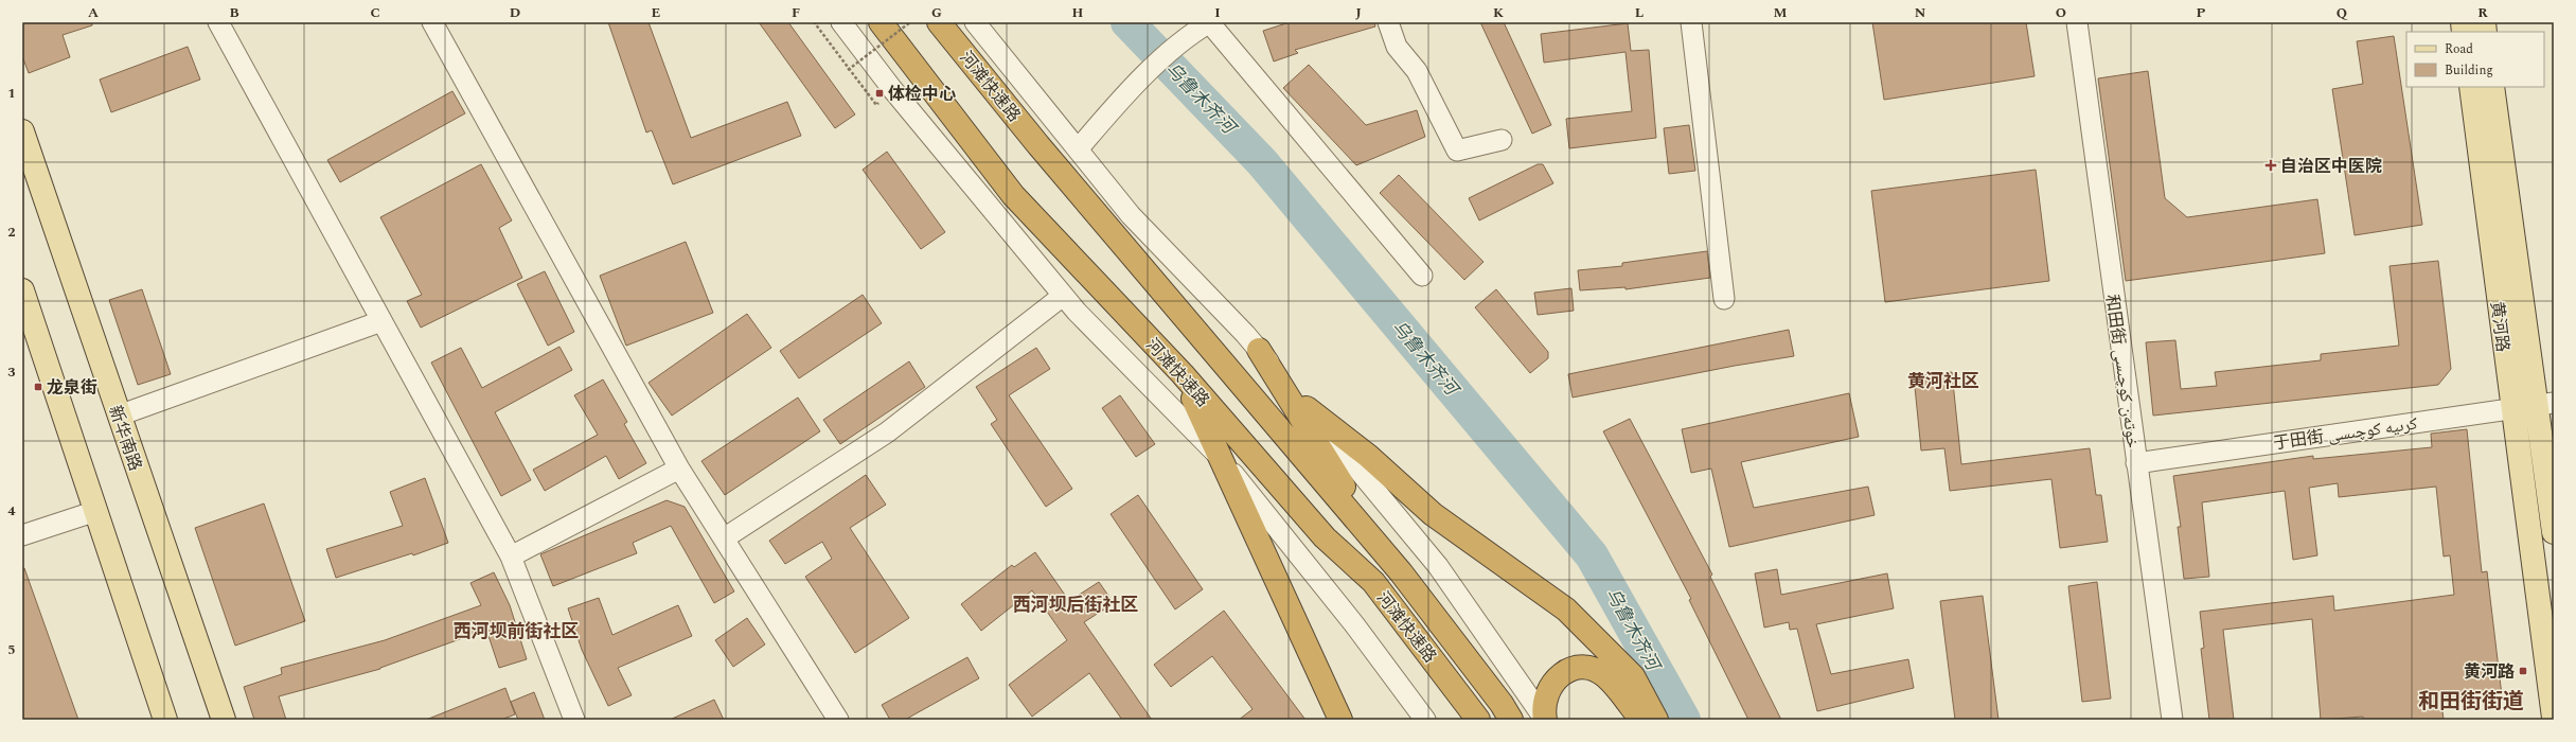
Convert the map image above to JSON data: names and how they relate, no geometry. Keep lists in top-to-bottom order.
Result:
{
  "streets": {
    "highway": ["河滩快速路"],
    "main road": ["黄河路", "新华南路"],
    "street": ["和田街 خوتەن كوچىسى", "于田街 كرىيە كوچىسى"]
  },
  "crossings": [
    ["黄河路", "于田街 كرىيە كوچىسى"],
    ["和田街 خوتەن كوچىسى", "于田街 كرىيە كوچىسى"]
  ],
  "districts": [
    "黄河社区",
    "西河坝后街社区",
    "西河坝前街社区",
    "和田街街道"
  ],
  "water": ["乌鲁木齐河"],
  "places": {
    "transit": ["体检中心", "龙泉街", "黄河路"],
    "health": ["自治区中医院"]
  },
  "legend": ["Road", "Building"],
  "grid": {
    "columns": [
      "A",
      "B",
      "C",
      "D",
      "E",
      "F",
      "G",
      "H",
      "I",
      "J",
      "K",
      "L",
      "M",
      "N",
      "O",
      "P",
      "Q",
      "R"
    ],
    "rows": [
      "1",
      "2",
      "3",
      "4",
      "5"
    ]
  }
}
